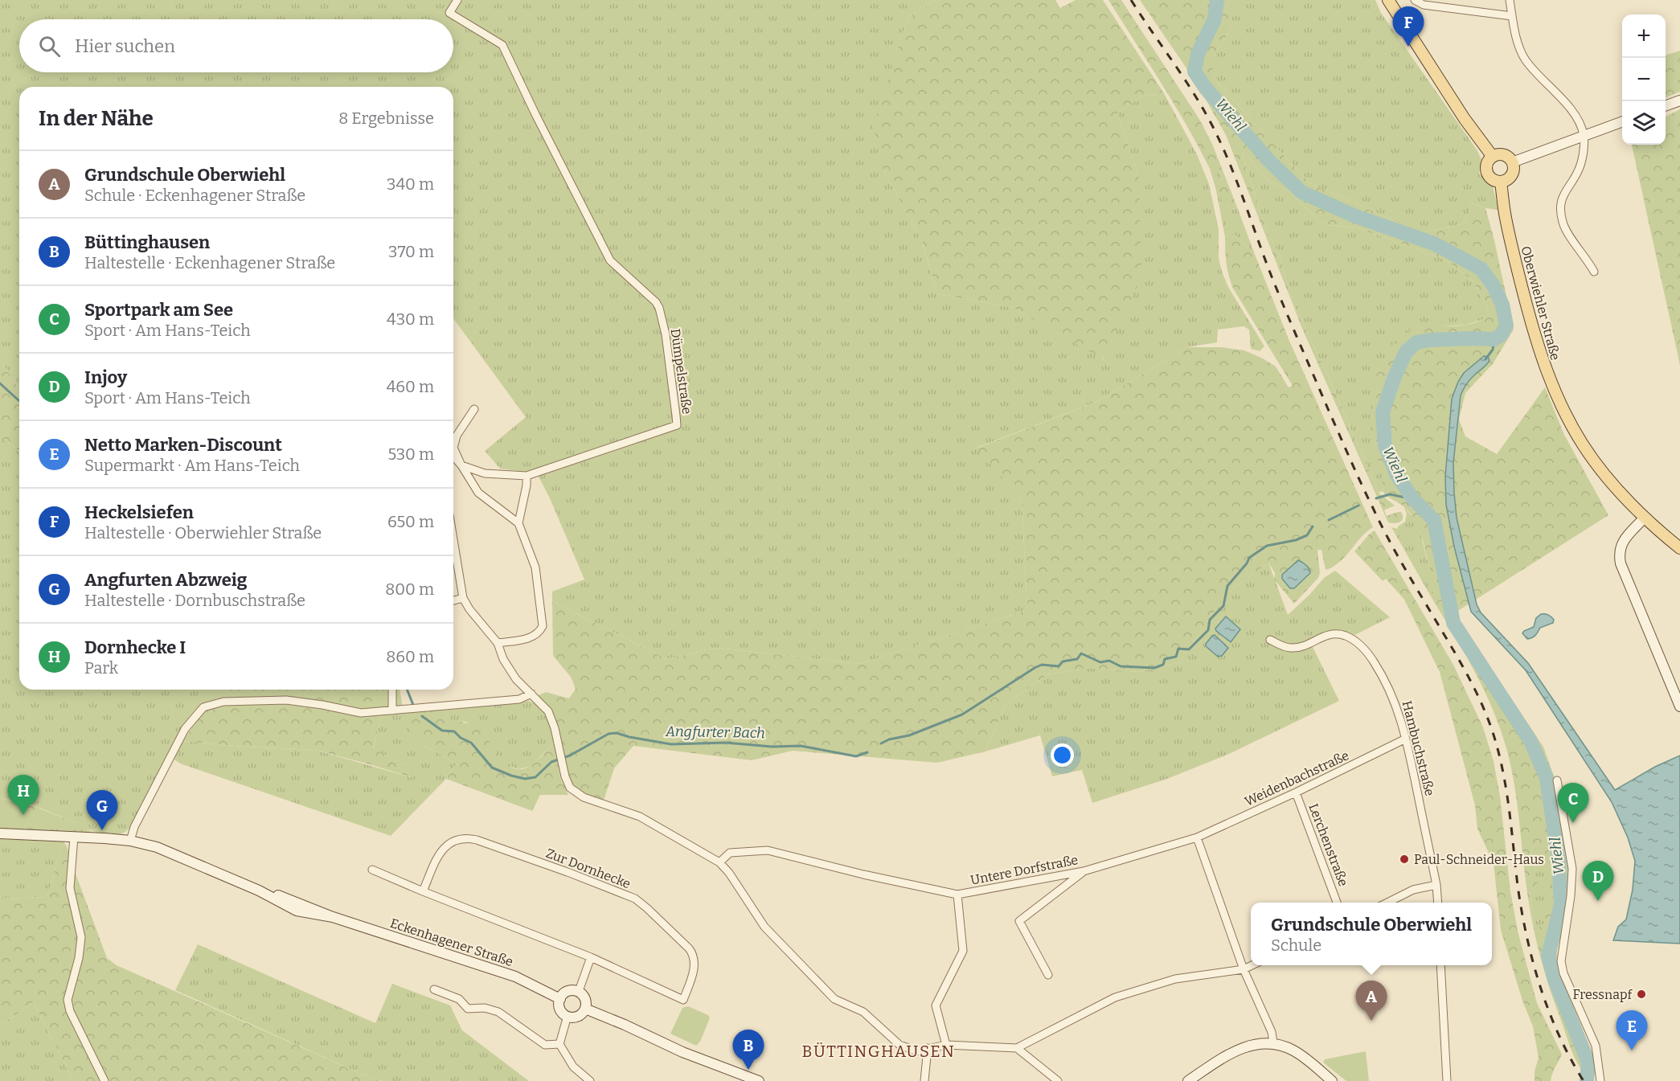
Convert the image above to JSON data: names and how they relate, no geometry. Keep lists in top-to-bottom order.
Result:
{
  "streets": {
    "main road": ["Oberwiehler Straße", "Eckenhagener Straße"],
    "street": [
      "Dümpelstraße",
      "Hambuchstraße",
      "Weidenbachstraße",
      "Lerchenstraße",
      "Zur Dornhecke",
      "Untere Dorfstraße"
    ]
  },
  "crossings": [
    ["Hambuchstraße", "Weidenbachstraße"],
    ["Weidenbachstraße", "Lerchenstraße"],
    ["Weidenbachstraße", "Untere Dorfstraße"]
  ],
  "districts": ["BÜTTINGHAUSEN"],
  "water": ["Wiehl", "Angfurter Bach"],
  "places": ["Paul-Schneider-Haus", "Fressnapf"],
  "page": {
    "pins": [
      "F",
      "H",
      "C",
      "G",
      "D",
      "A",
      "E",
      "B"
    ],
    "map_buttons": ["+", "−"],
    "search": "Hier suchen",
    "heading": ["In der Nähe", "8 Ergebnisse"],
    "list": [
      {
        "mark": "A",
        "name": "Grundschule Oberwiehl",
        "note": "Schule · Eckenhagener Straße",
        "value": "340 m"
      },
      {
        "mark": "B",
        "name": "Büttinghausen",
        "note": "Haltestelle · Eckenhagener Straße",
        "value": "370 m"
      },
      {
        "mark": "C",
        "name": "Sportpark am See",
        "note": "Sport · Am Hans-Teich",
        "value": "430 m"
      },
      {
        "mark": "D",
        "name": "Injoy",
        "note": "Sport · Am Hans-Teich",
        "value": "460 m"
      },
      {
        "mark": "E",
        "name": "Netto Marken-Discount",
        "note": "Supermarkt · Am Hans-Teich",
        "value": "530 m"
      },
      {
        "mark": "F",
        "name": "Heckelsiefen",
        "note": "Haltestelle · Oberwiehler Straße",
        "value": "650 m"
      },
      {
        "mark": "G",
        "name": "Angfurten Abzweig",
        "note": "Haltestelle · Dornbuschstraße",
        "value": "800 m"
      },
      {
        "mark": "H",
        "name": "Dornhecke I",
        "note": "Park",
        "value": "860 m"
      }
    ],
    "popup": ["Grundschule Oberwiehl", "Schule"]
  }
}
